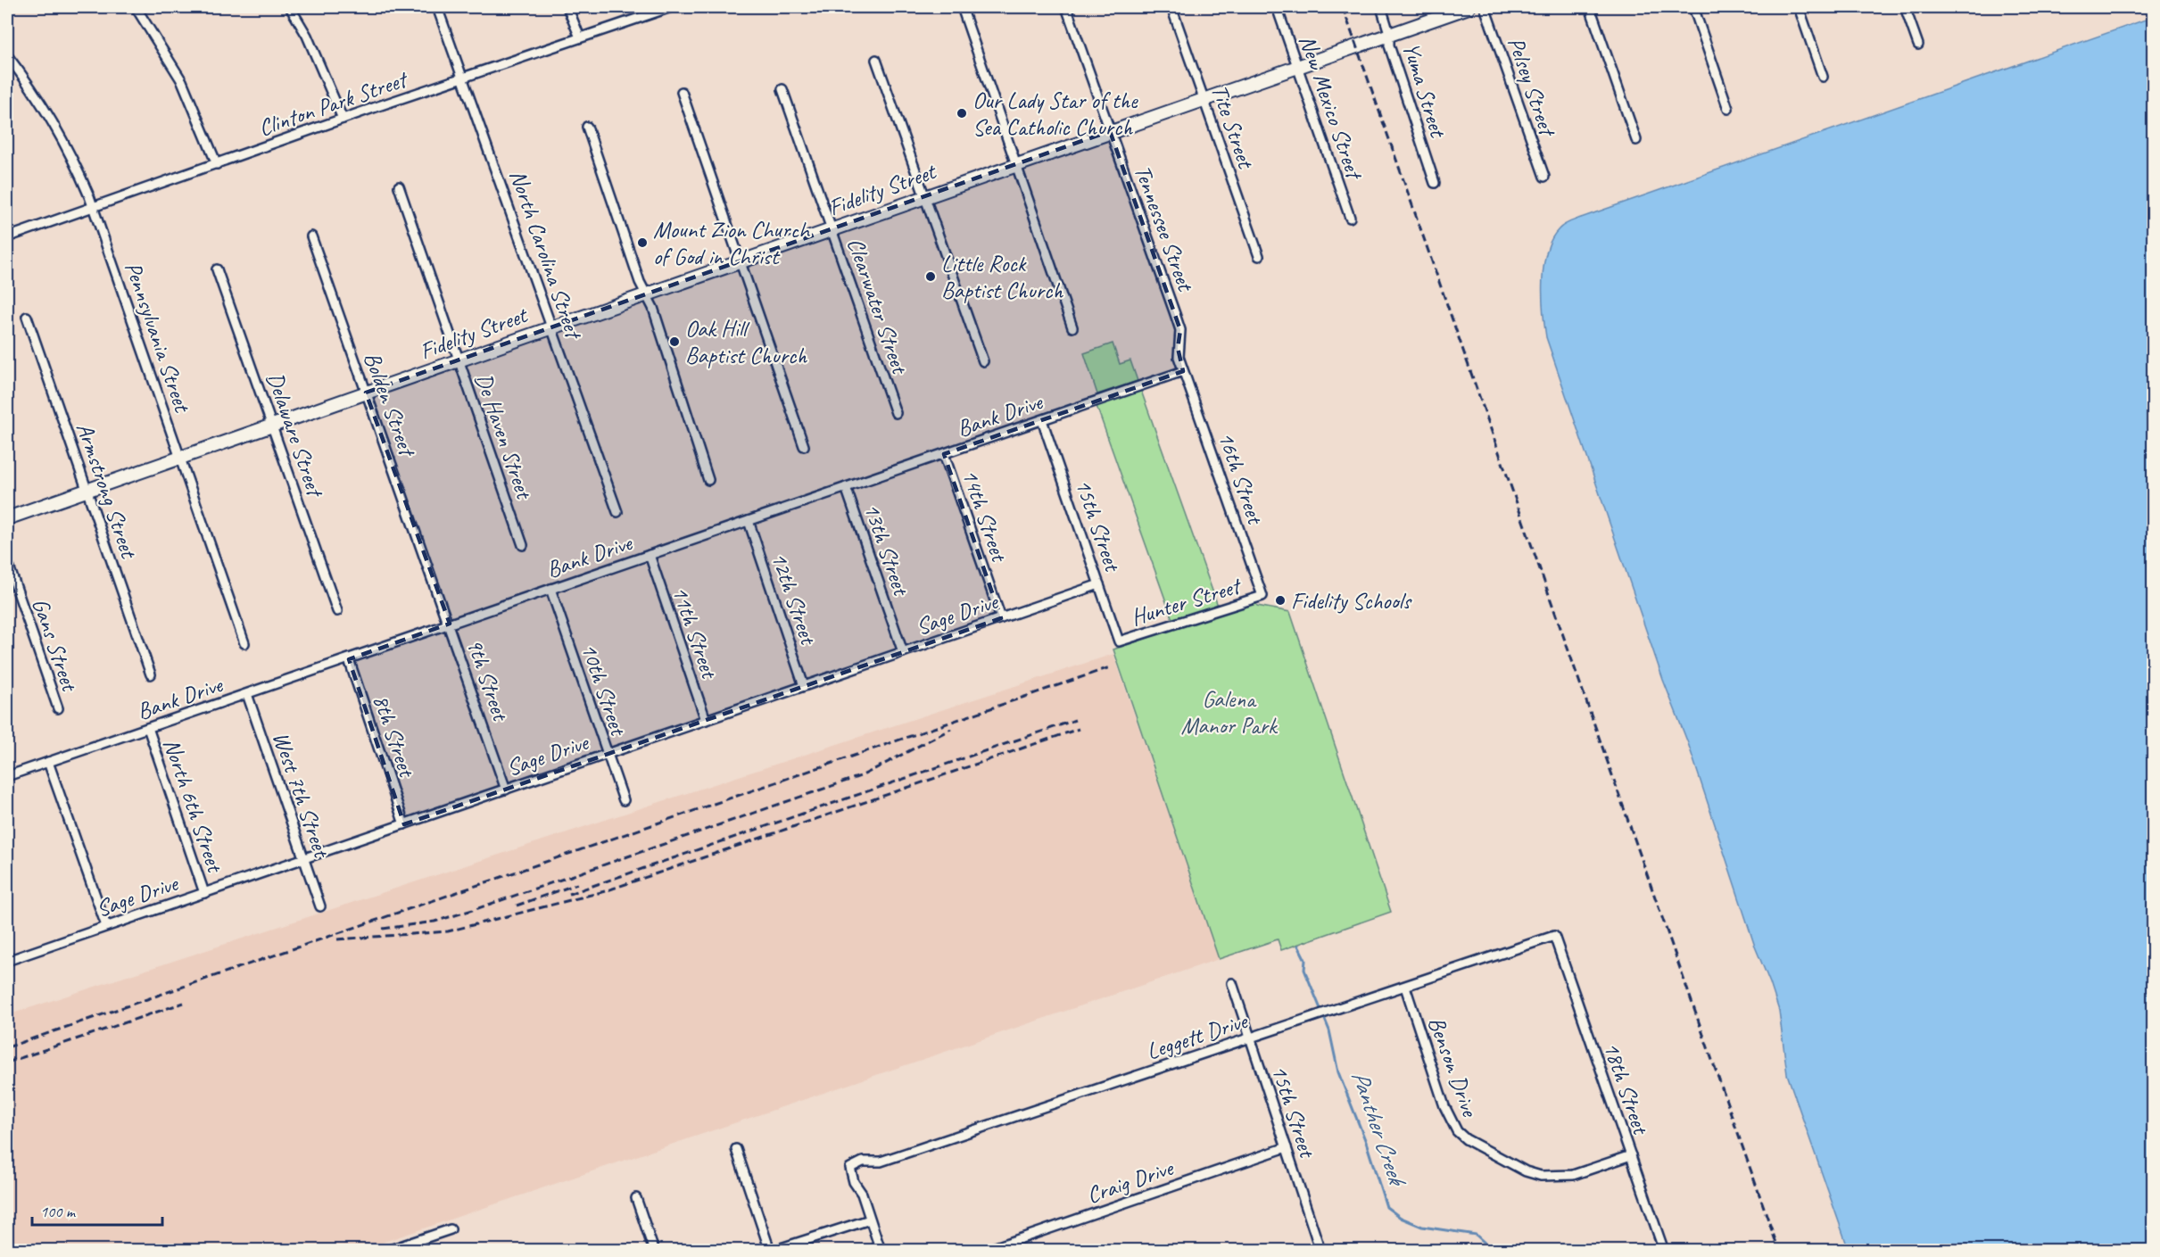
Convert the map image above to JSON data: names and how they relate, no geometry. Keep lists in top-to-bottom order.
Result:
{
  "streets": {
    "main road": ["Fidelity Street"],
    "street": [
      "Pelsey Street",
      "Yuma Street",
      "Clinton Park Street",
      "New Mexico Street",
      "Tite Street",
      "Tennessee Street",
      "North Carolina Street",
      "Clearwater Street",
      "Pennsylvania Street",
      "Bolden Street",
      "Bank Drive",
      "Delaware Street",
      "De Haven Street",
      "16th Street",
      "Armstrong Street",
      "14th Street",
      "15th Street",
      "13th Street",
      "12th Street",
      "Hunter Street",
      "Sage Drive",
      "11th Street",
      "Gans Street",
      "9th Street",
      "10th Street",
      "8th Street",
      "West 7th Street",
      "North 6th Street",
      "Leggett Drive",
      "Benson Drive",
      "18th Street",
      "Craig Drive"
    ]
  },
  "crossings": [
    ["Yuma Street", "Fidelity Street"],
    ["Clinton Park Street", "North Carolina Street"],
    ["Clinton Park Street", "Pennsylvania Street"],
    ["New Mexico Street", "Fidelity Street"],
    ["Tite Street", "Fidelity Street"],
    ["Fidelity Street", "Tennessee Street"],
    ["Fidelity Street", "North Carolina Street"],
    ["Fidelity Street", "Clearwater Street"],
    ["Fidelity Street", "Pennsylvania Street"],
    ["Fidelity Street", "Bolden Street"],
    ["Fidelity Street", "Delaware Street"],
    ["Fidelity Street", "De Haven Street"],
    ["Fidelity Street", "Armstrong Street"],
    ["Tennessee Street", "Bank Drive"],
    ["Tennessee Street", "16th Street"],
    ["Bolden Street", "9th Street"],
    ["Bank Drive", "16th Street"],
    ["Bank Drive", "14th Street"],
    ["Bank Drive", "15th Street"],
    ["Bank Drive", "13th Street"],
    ["Bank Drive", "12th Street"],
    ["Bank Drive", "11th Street"],
    ["Bank Drive", "9th Street"],
    ["Bank Drive", "10th Street"],
    ["Bank Drive", "8th Street"],
    ["Bank Drive", "West 7th Street"],
    ["Bank Drive", "North 6th Street"],
    ["16th Street", "Hunter Street"],
    ["14th Street", "Sage Drive"],
    ["15th Street", "Hunter Street"],
    ["15th Street", "Sage Drive"],
    ["15th Street", "Leggett Drive"],
    ["15th Street", "Craig Drive"],
    ["13th Street", "Sage Drive"],
    ["12th Street", "Sage Drive"],
    ["Sage Drive", "11th Street"],
    ["Sage Drive", "9th Street"],
    ["Sage Drive", "10th Street"],
    ["Sage Drive", "8th Street"],
    ["Sage Drive", "West 7th Street"],
    ["Sage Drive", "North 6th Street"],
    ["Leggett Drive", "Benson Drive"],
    ["Leggett Drive", "18th Street"],
    ["Benson Drive", "18th Street"]
  ],
  "water": ["Panther Creek"],
  "parks": ["Galena Manor Park"],
  "places": [
    "Our Lady Star of the Sea Catholic Church",
    "Mount Zion Church of God in Christ",
    "Little Rock Baptist Church",
    "Oak Hill Baptist Church",
    "Fidelity Schools"
  ],
  "scale_bar": "100 m"
}
